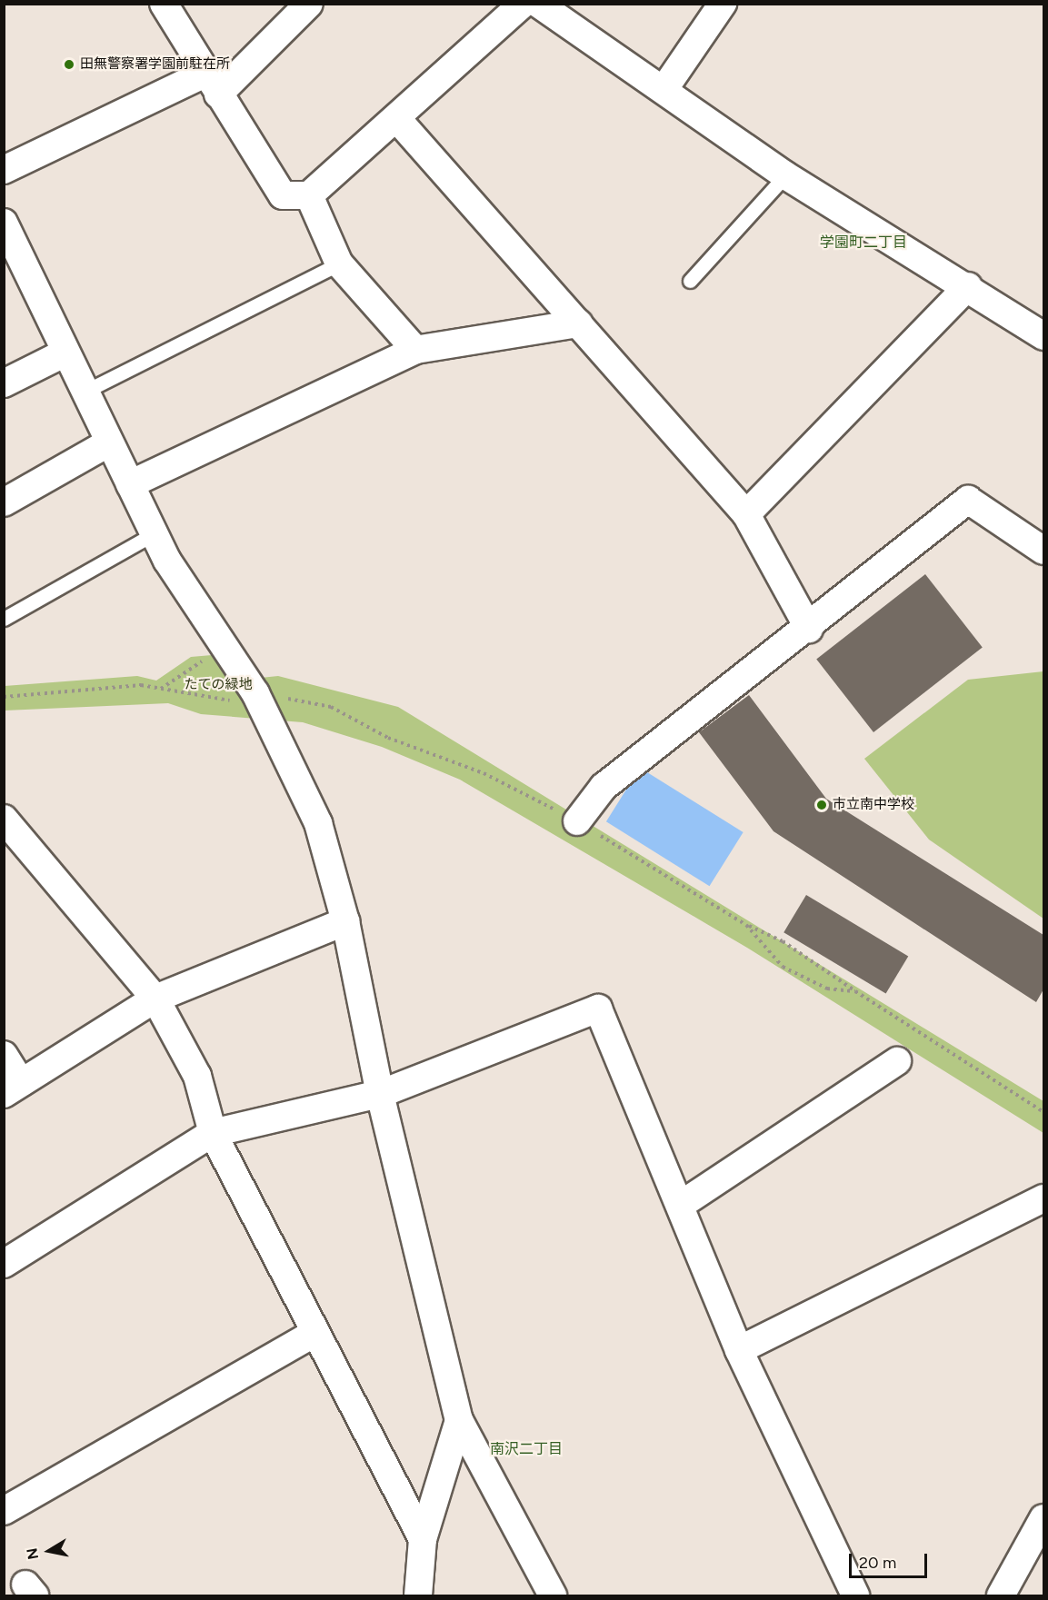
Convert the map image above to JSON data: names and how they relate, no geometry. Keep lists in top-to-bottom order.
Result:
{
  "districts": ["学園町二丁目", "南沢二丁目"],
  "parks": ["たての緑地"],
  "places": ["田無警察署学園前駐在所", "市立南中学校"],
  "scale_bar": "20 m",
  "north": "left"
}
